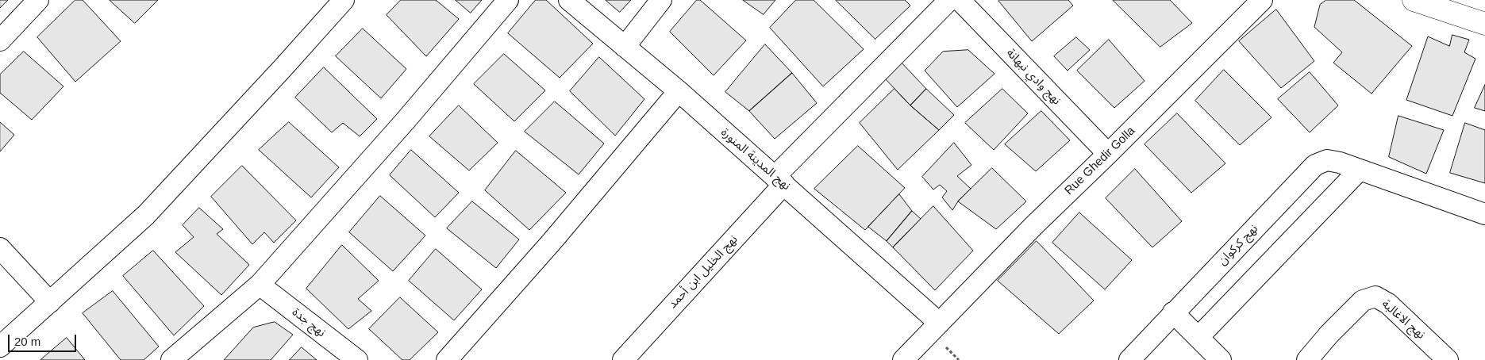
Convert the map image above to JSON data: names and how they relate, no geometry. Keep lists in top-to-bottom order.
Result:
{
  "streets": {
    "street": [
      "نهج وادي نبهانة",
      "نهج المدينة المنورة",
      "Rue Ghedir Golla",
      "نهج كركوان",
      "نهج الخليل ابن أحمد",
      "نهج الاغالبة",
      "نهج جدة"
    ]
  },
  "crossings": [
    ["نهج وادي نبهانة", "Rue Ghedir Golla"],
    ["نهج المدينة المنورة", "Rue Ghedir Golla"],
    ["نهج المدينة المنورة", "نهج الخليل ابن أحمد"]
  ],
  "scale_bar": "20 m"
}
